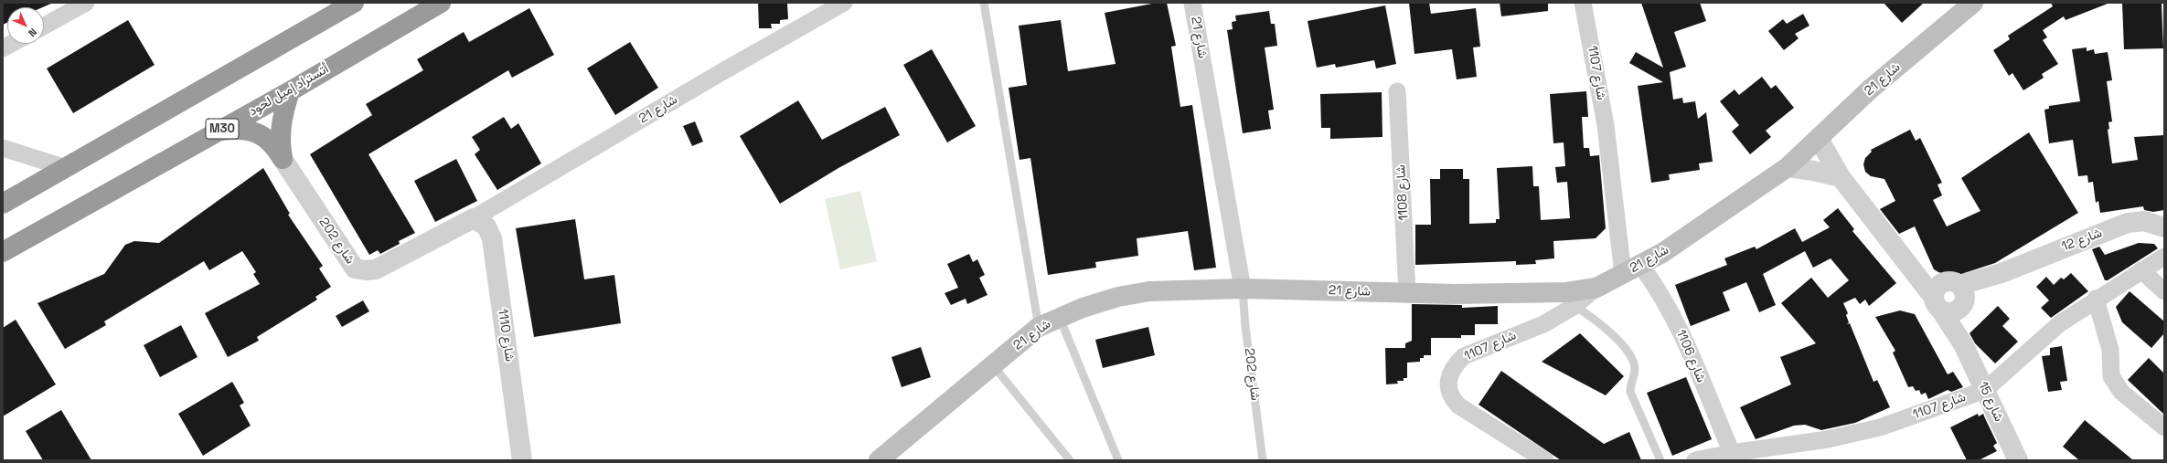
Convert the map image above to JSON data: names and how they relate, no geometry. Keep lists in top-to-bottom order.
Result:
{
  "streets": {
    "highway": ["أتستراد إميل لحود", "M30"],
    "main road": ["شارع 21"],
    "street": [
      "شارع 1107",
      "شارع 1108",
      "شارع 12",
      "شارع 202",
      "شارع 1110",
      "شارع 1106",
      "شارع 15"
    ]
  },
  "crossings": [
    ["شارع 21", "شارع 1107"],
    ["شارع 21", "شارع 1108"],
    ["شارع 21", "شارع 202"],
    ["شارع 21", "شارع 1110"],
    ["شارع 21", "شارع 1106"],
    ["شارع 1107", "شارع 1106"],
    ["شارع 1107", "شارع 15"],
    ["شارع 12", "شارع 15"],
    ["شارع 202", "شارع 1110"]
  ],
  "north": "bottom right"
}
